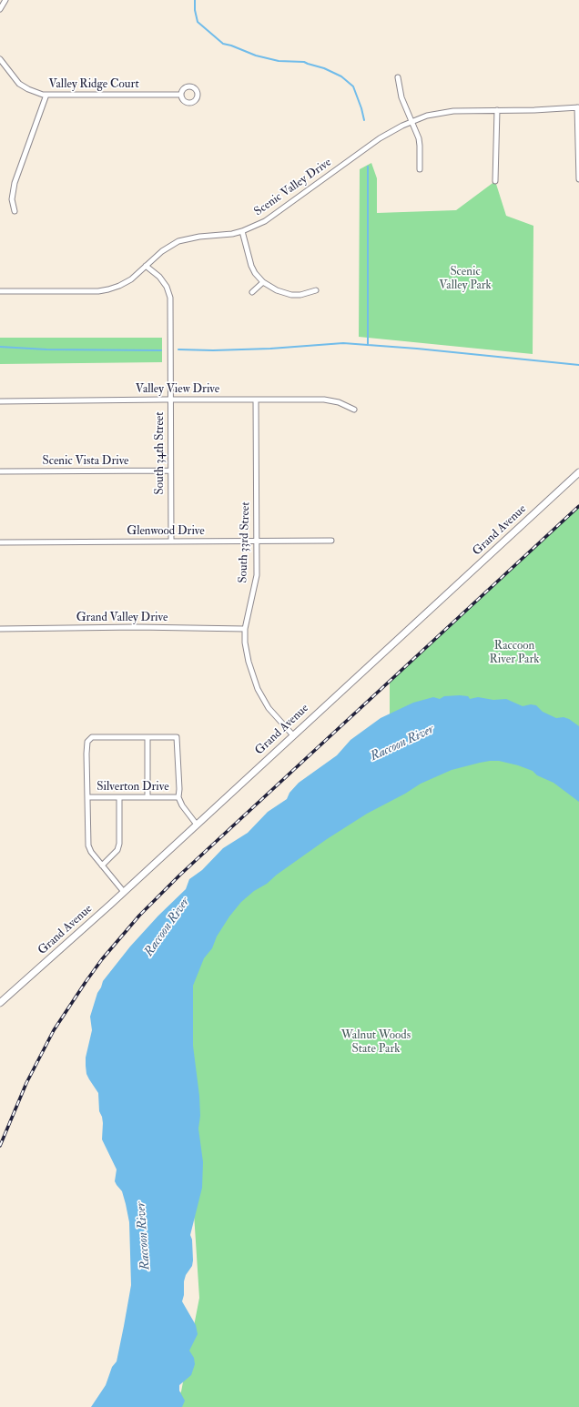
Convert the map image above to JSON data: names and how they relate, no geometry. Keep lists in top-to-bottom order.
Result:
{
  "streets": {
    "main road": ["Grand Avenue"],
    "street": [
      "Valley Ridge Court",
      "Scenic Valley Drive",
      "Valley View Drive",
      "South 34th Street",
      "Scenic Vista Drive",
      "Glenwood Drive",
      "South 33rd Street",
      "Grand Valley Drive",
      "Silverton Drive"
    ]
  },
  "crossings": [
    ["Scenic Valley Drive", "South 34th Street"],
    ["Valley View Drive", "South 34th Street"],
    ["Valley View Drive", "South 33rd Street"],
    ["South 34th Street", "Scenic Vista Drive"],
    ["South 34th Street", "Glenwood Drive"],
    ["Grand Avenue", "South 33rd Street"],
    ["Glenwood Drive", "South 33rd Street"],
    ["South 33rd Street", "Grand Valley Drive"]
  ],
  "water": ["Raccoon River"],
  "parks": ["Scenic Valley Park", "Raccoon River Park", "Walnut Woods State Park"]
}
